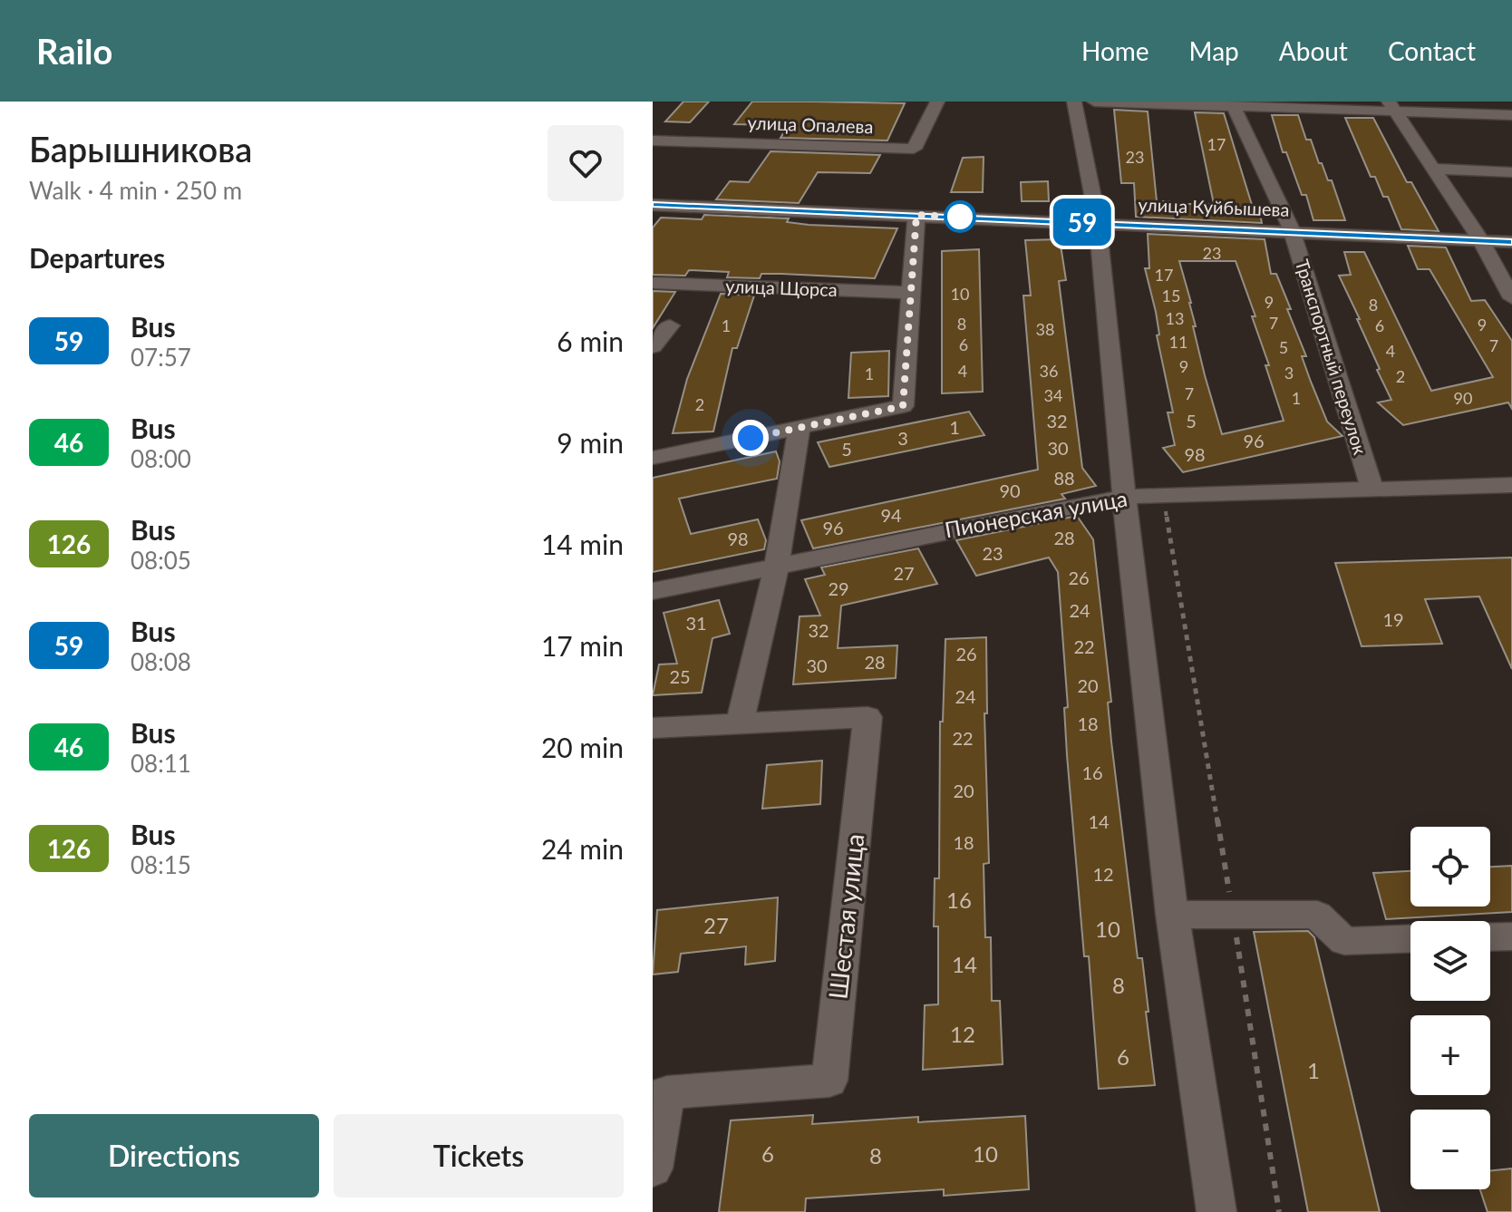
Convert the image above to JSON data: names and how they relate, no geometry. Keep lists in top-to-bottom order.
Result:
{
  "streets": {
    "street": [
      "улица Опалева",
      "улица Куйбышева",
      "улица Щорса",
      "Транспортный переулок",
      "Пионерская улица",
      "Шестая улица"
    ]
  },
  "crossings": [
    ["улица Куйбышева", "Транспортный переулок"],
    ["Транспортный переулок", "Пионерская улица"]
  ],
  "lines": ["bus line 59"],
  "house_numbers": [
    "17",
    "23",
    "23",
    "17",
    "10",
    "15",
    "9",
    "8",
    "13",
    "7",
    "8",
    "9",
    "1",
    "6",
    "38",
    "11",
    "6",
    "7",
    "5",
    "4",
    "9",
    "4",
    "36",
    "3",
    "1",
    "2",
    "7",
    "34",
    "1",
    "90",
    "2",
    "32",
    "5",
    "1",
    "3",
    "96",
    "30",
    "5",
    "98",
    "88",
    "90",
    "94",
    "96",
    "28",
    "98",
    "23",
    "27",
    "26",
    "29",
    "24",
    "19",
    "31",
    "32",
    "22",
    "26",
    "28",
    "30",
    "25",
    "20",
    "24",
    "18",
    "22",
    "16",
    "20",
    "14",
    "18",
    "12",
    "16",
    "27",
    "10",
    "14",
    "8",
    "12",
    "6",
    "1",
    "6",
    "10",
    "8"
  ],
  "page": {
    "header": "Railo",
    "nav": [
      "Home",
      "Map",
      "About",
      "Contact"
    ],
    "heading": [
      ["Барышникова", "Walk · 4 min · 250 m"],
      "Departures"
    ],
    "on_map": "59",
    "list": [
      {
        "mark": "59",
        "name": "Bus",
        "note": "07:57",
        "value": "6 min"
      },
      {
        "mark": "46",
        "name": "Bus",
        "note": "08:00",
        "value": "9 min"
      },
      {
        "mark": "126",
        "name": "Bus",
        "note": "08:05",
        "value": "14 min"
      },
      {
        "mark": "59",
        "name": "Bus",
        "note": "08:08",
        "value": "17 min"
      },
      {
        "mark": "46",
        "name": "Bus",
        "note": "08:11",
        "value": "20 min"
      },
      {
        "mark": "126",
        "name": "Bus",
        "note": "08:15",
        "value": "24 min"
      }
    ],
    "map_buttons": ["+", "−"],
    "buttons": ["Directions", "Tickets"]
  }
}
